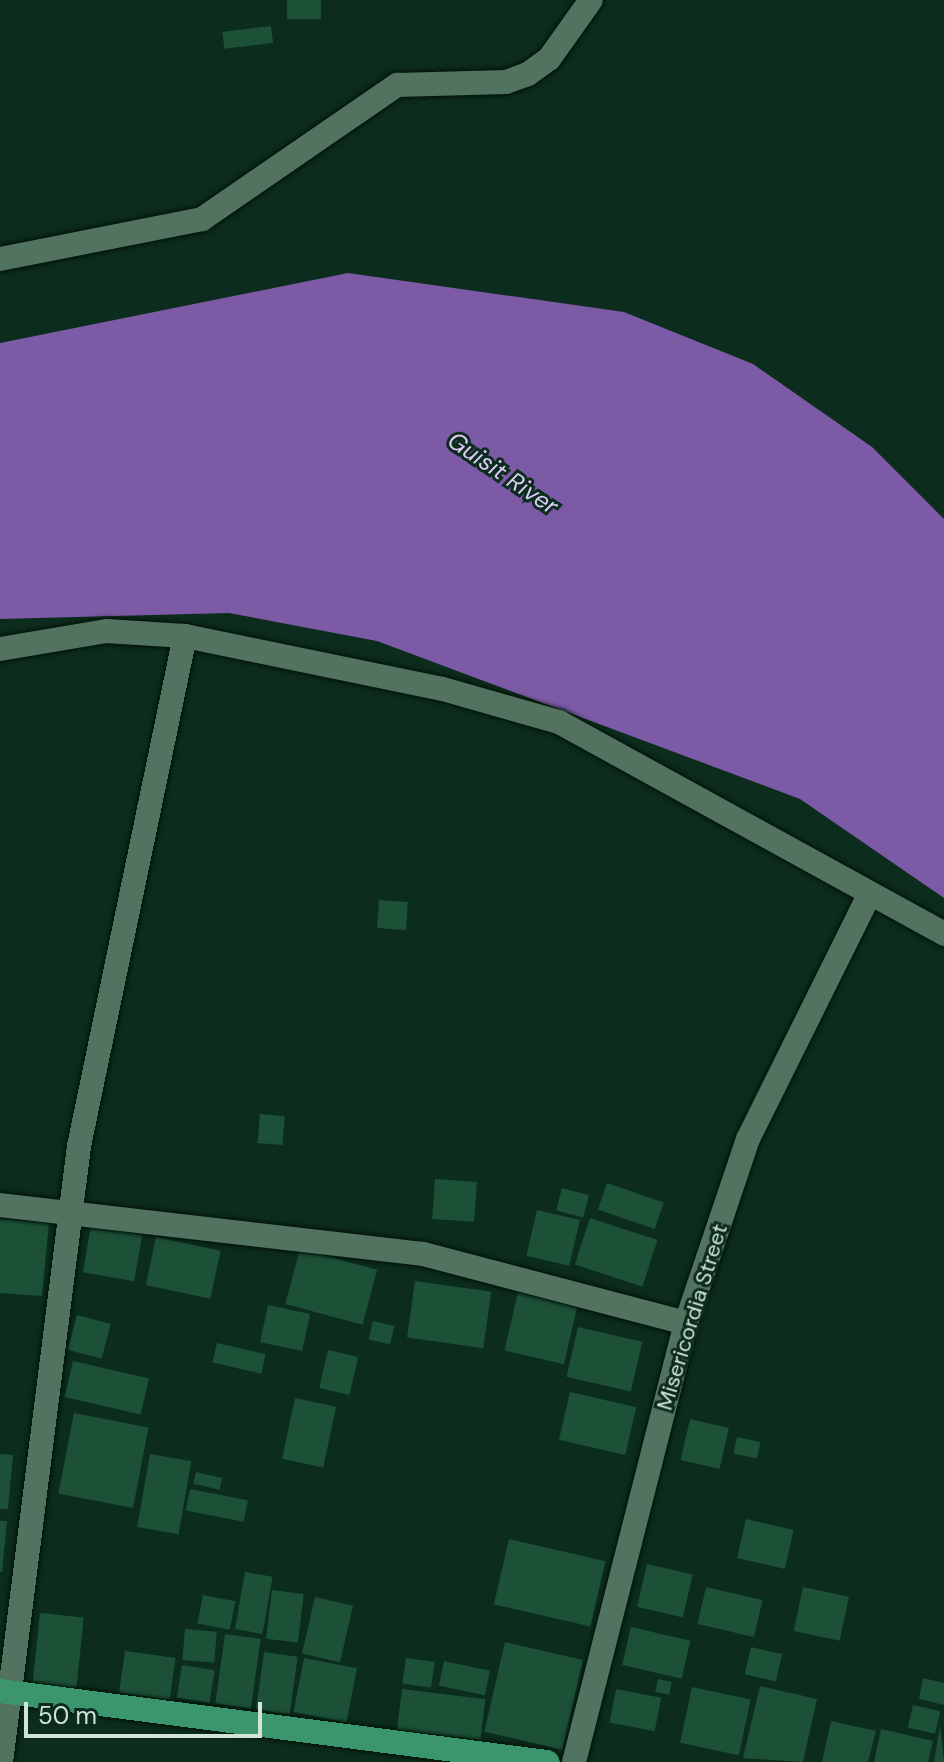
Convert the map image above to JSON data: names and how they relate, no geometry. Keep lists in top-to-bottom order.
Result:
{
  "streets": {
    "street": ["Misericordia Street"]
  },
  "water": ["Guisit River"],
  "scale_bar": "50 m"
}
